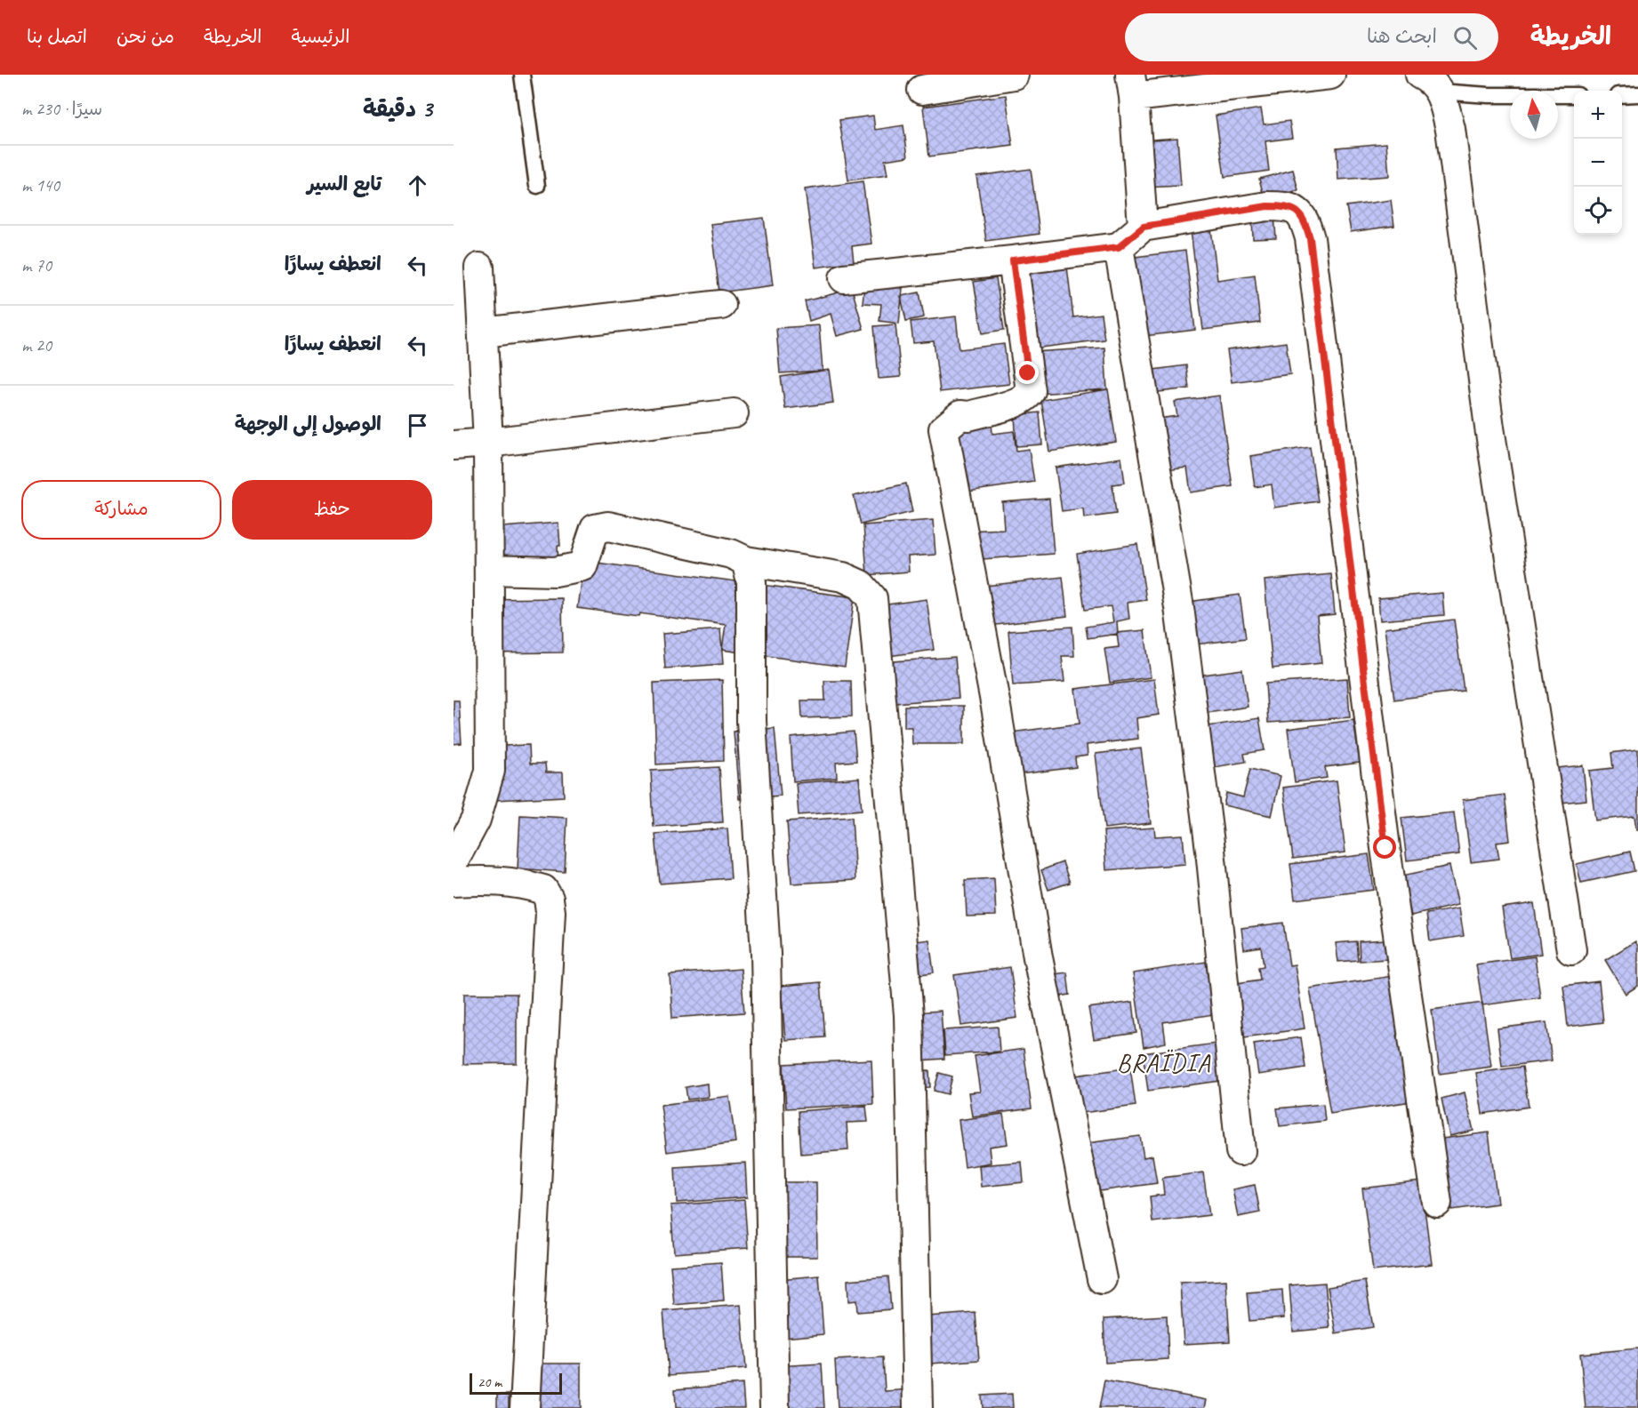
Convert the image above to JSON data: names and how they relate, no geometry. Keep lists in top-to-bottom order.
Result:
{
  "districts": ["BRAÏDIA"],
  "scale_bar": "20 m",
  "north": "top",
  "page": {
    "header": "الخريطة",
    "search": "ابحث هنا",
    "nav": [
      "الرئيسية",
      "الخريطة",
      "من نحن",
      "اتصل بنا"
    ],
    "heading": ["3 دقيقة", "سيرًا · 230 m"],
    "map_buttons": ["+", "−"],
    "list": [
      ["تابع السير", "140 m"],
      ["انعطف يسارًا", "70 m"],
      ["انعطف يسارًا", "20 m"],
      "الوصول إلى الوجهة"
    ],
    "buttons": ["حفظ", "مشاركة"],
    "scale": "20 m"
  }
}
